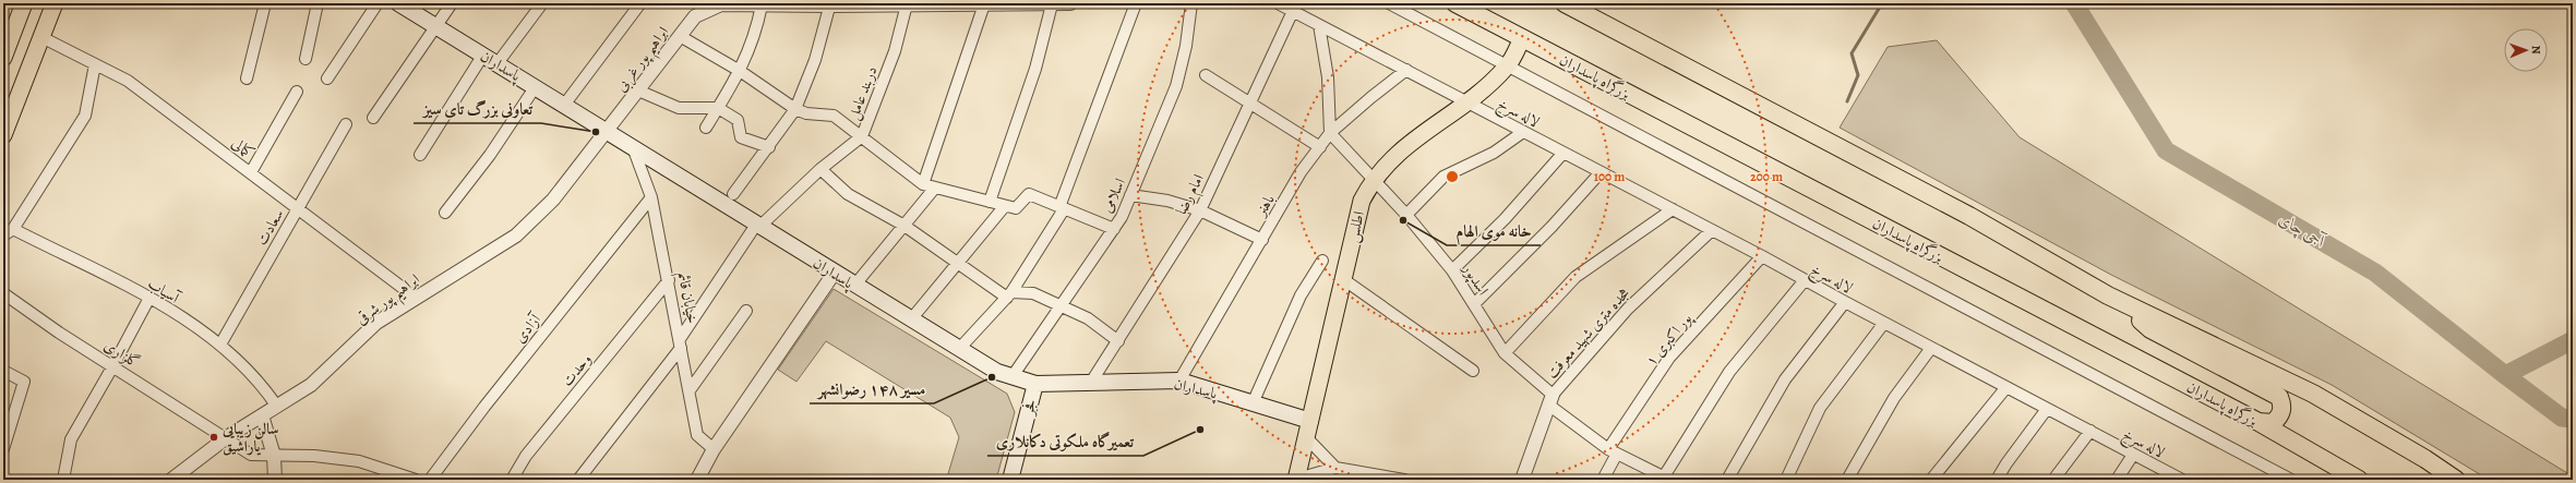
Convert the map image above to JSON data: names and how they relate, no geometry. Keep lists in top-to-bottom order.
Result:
{
  "streets": {
    "highway": ["بزرگراه پاسداران"],
    "main road": ["پاسداران", "اطلس", "فجر"],
    "street": [
      "ابراهیم پور غربی",
      "دربند عامل",
      "لاله سرخ",
      "کمالی",
      "امام رضا",
      "اسلامی",
      "باهنر",
      "سعادت",
      "اسدپور",
      "آسیاب",
      "خیابان قائم",
      "ابراهیم پور شرقی",
      "آزادی",
      "هجده متری شهید معرفت",
      "پور اکبری ۱",
      "گلزاری",
      "وحدت"
    ]
  },
  "crossings": [
    ["ابراهیم پور غربی", "پاسداران"],
    ["ابراهیم پور غربی", "دربند عامل"],
    ["ابراهیم پور غربی", "ابراهیم پور شرقی"],
    ["پاسداران", "دربند عامل"],
    ["پاسداران", "امام رضا"],
    ["پاسداران", "اسلامی"],
    ["پاسداران", "باهنر"],
    ["پاسداران", "اطلس"],
    ["پاسداران", "خیابان قائم"],
    ["پاسداران", "ابراهیم پور شرقی"],
    ["پاسداران", "فجر"],
    ["بزرگراه پاسداران", "اطلس"],
    ["دربند عامل", "خیابان قائم"],
    ["لاله سرخ", "امام رضا"],
    ["لاله سرخ", "باهنر"],
    ["لاله سرخ", "اطلس"],
    ["لاله سرخ", "هجده متری شهید معرفت"],
    ["لاله سرخ", "پور اکبری ۱"],
    ["کمالی", "سعادت"],
    ["کمالی", "ابراهیم پور شرقی"],
    ["باهنر", "اسدپور"],
    ["سعادت", "آسیاب"],
    ["اطلس", "اسدپور"],
    ["اسدپور", "هجده متری شهید معرفت"],
    ["اسدپور", "پور اکبری ۱"],
    ["آسیاب", "ابراهیم پور شرقی"],
    ["خیابان قائم", "آزادی"],
    ["خیابان قائم", "وحدت"],
    ["ابراهیم پور شرقی", "گلزاری"]
  ],
  "water": ["آجی چای"],
  "places": [
    "تعاونی بزرگ تای سیز",
    "خانه موی الهام",
    "مسیر ۱۴۸ رضوانشهر",
    "تعمیرگاه ملکوتی دکانلاری",
    "سالن زیبایی یاراشیق"
  ],
  "north": "right",
  "rings": ["100 m", "200 m"]
}
